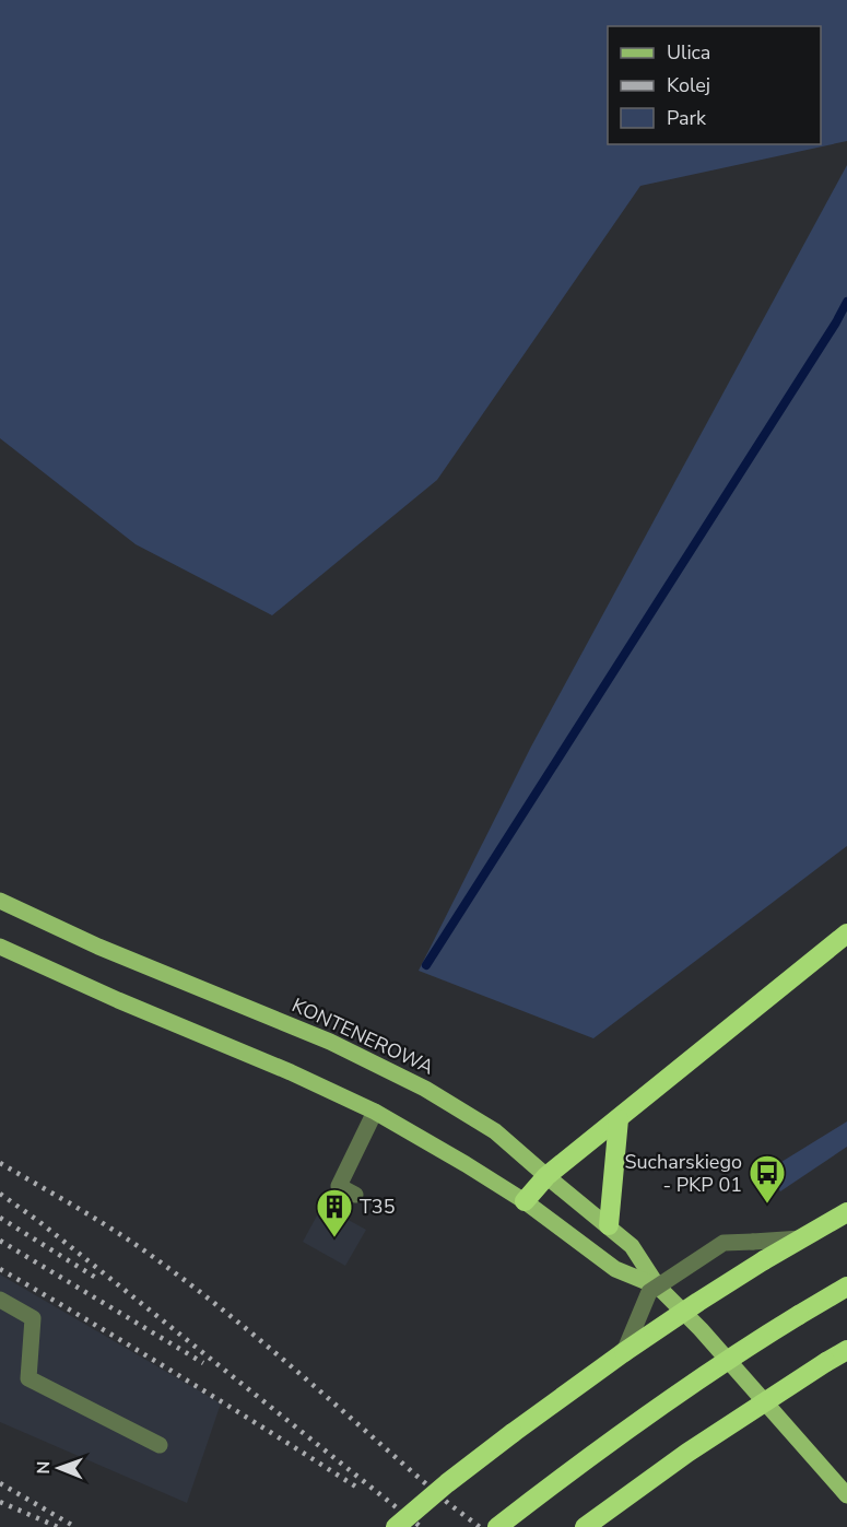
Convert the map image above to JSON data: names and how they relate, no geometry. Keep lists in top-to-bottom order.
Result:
{
  "streets": {
    "main road": ["KONTENEROWA"]
  },
  "places": {
    "bus stop": ["Sucharskiego - PKP 01"],
    "building": ["T35"]
  },
  "legend": ["Ulica", "Kolej", "Park"],
  "north": "left"
}
